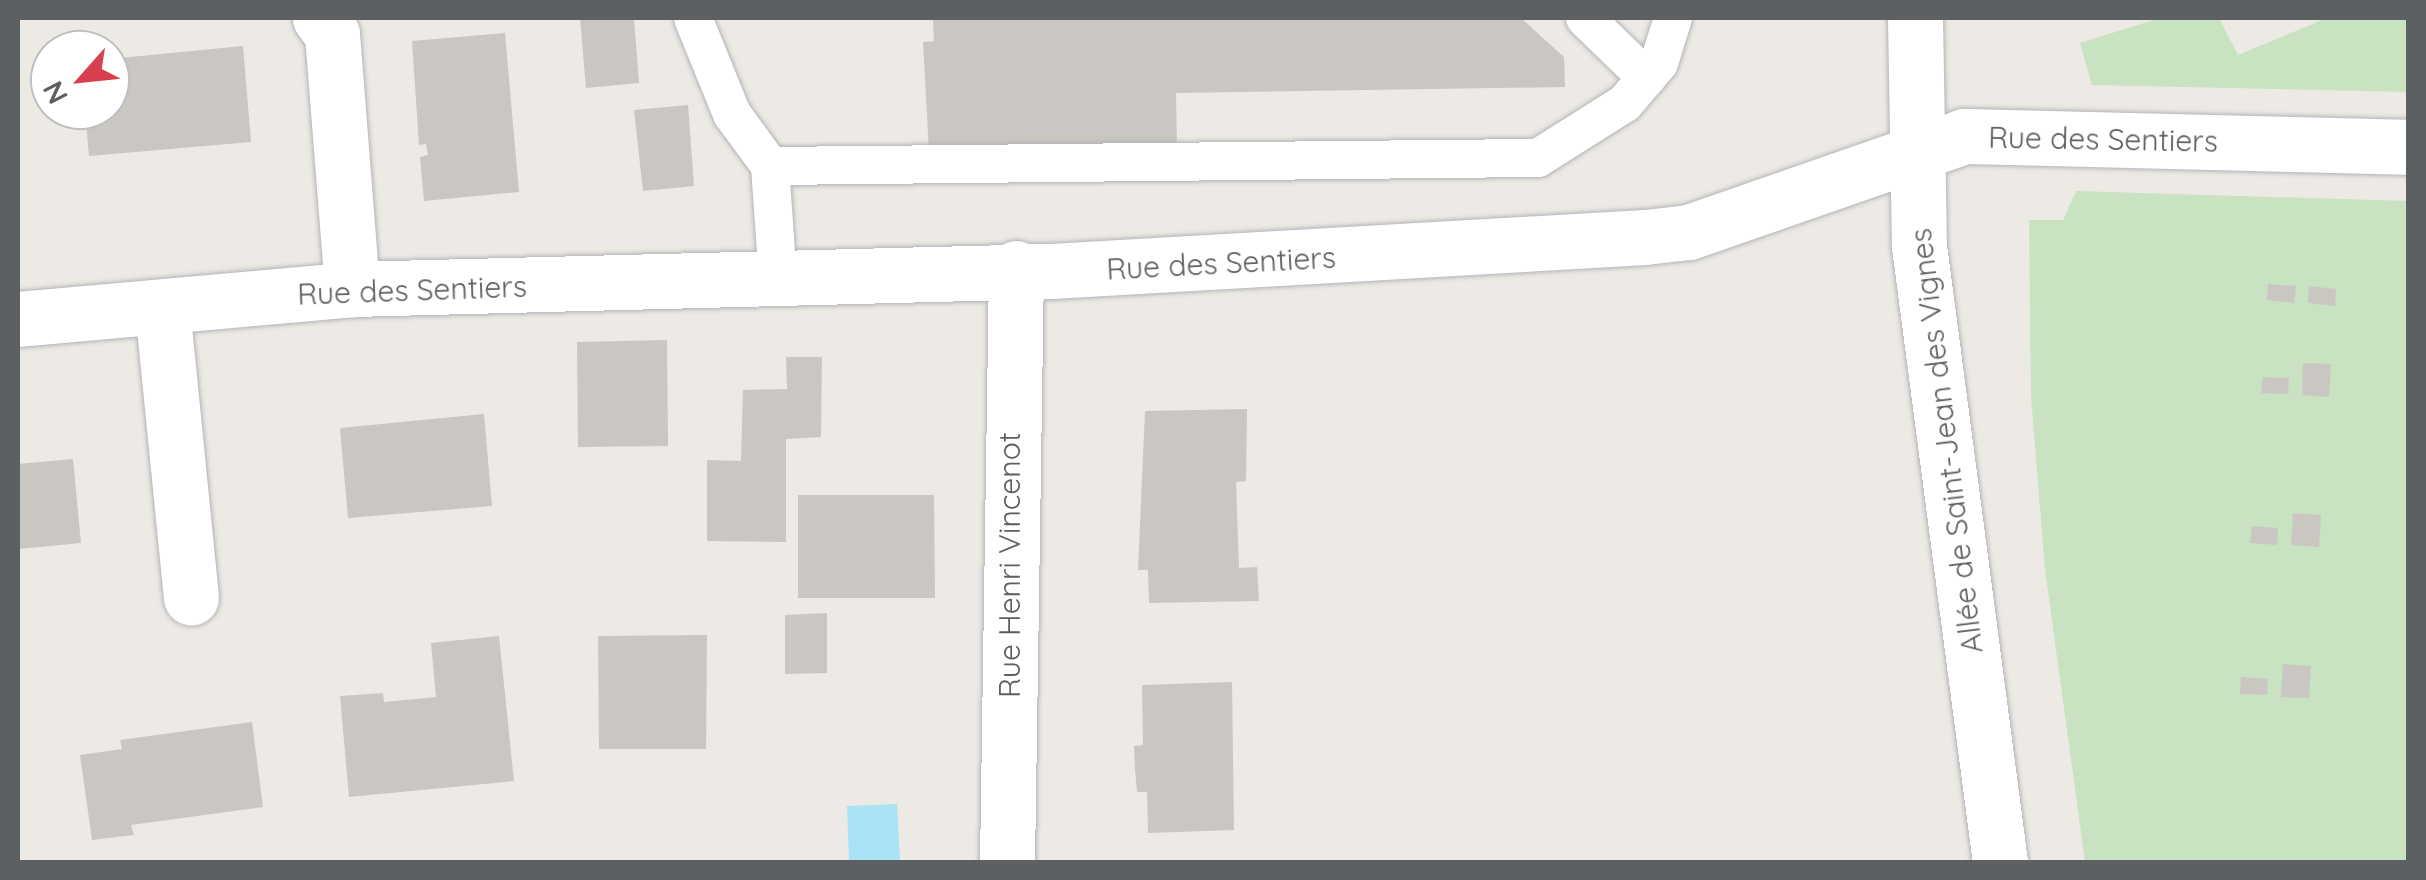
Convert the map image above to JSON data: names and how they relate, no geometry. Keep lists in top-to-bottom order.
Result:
{
  "streets": {
    "street": ["Rue des Sentiers", "Allée de Saint-Jean des Vignes", "Rue Henri Vincenot"]
  },
  "crossings": [
    ["Rue des Sentiers", "Allée de Saint-Jean des Vignes"],
    ["Rue des Sentiers", "Rue Henri Vincenot"]
  ],
  "north": "bottom left"
}
